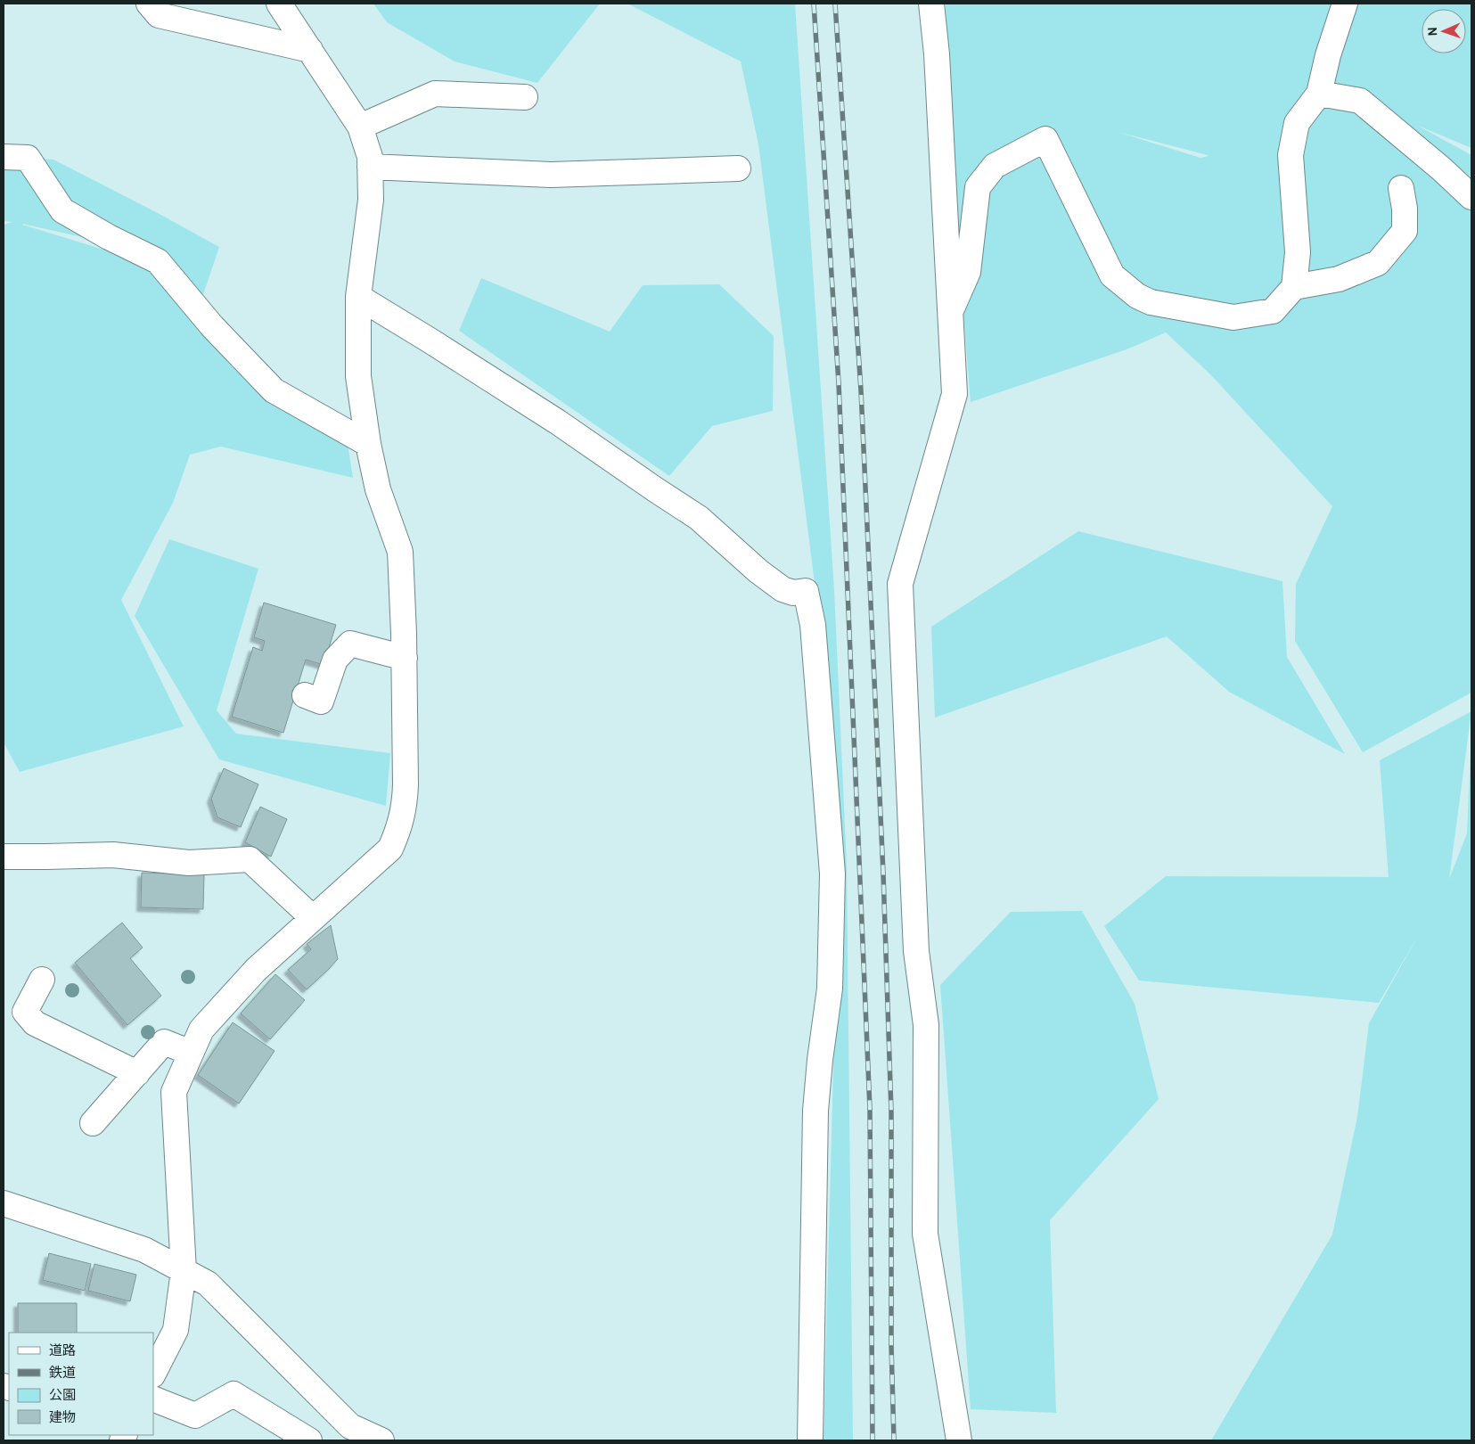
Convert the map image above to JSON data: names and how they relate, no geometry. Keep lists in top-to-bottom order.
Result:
{
  "legend": [
    "道路",
    "鉄道",
    "公園",
    "建物"
  ],
  "north": "left"
}
